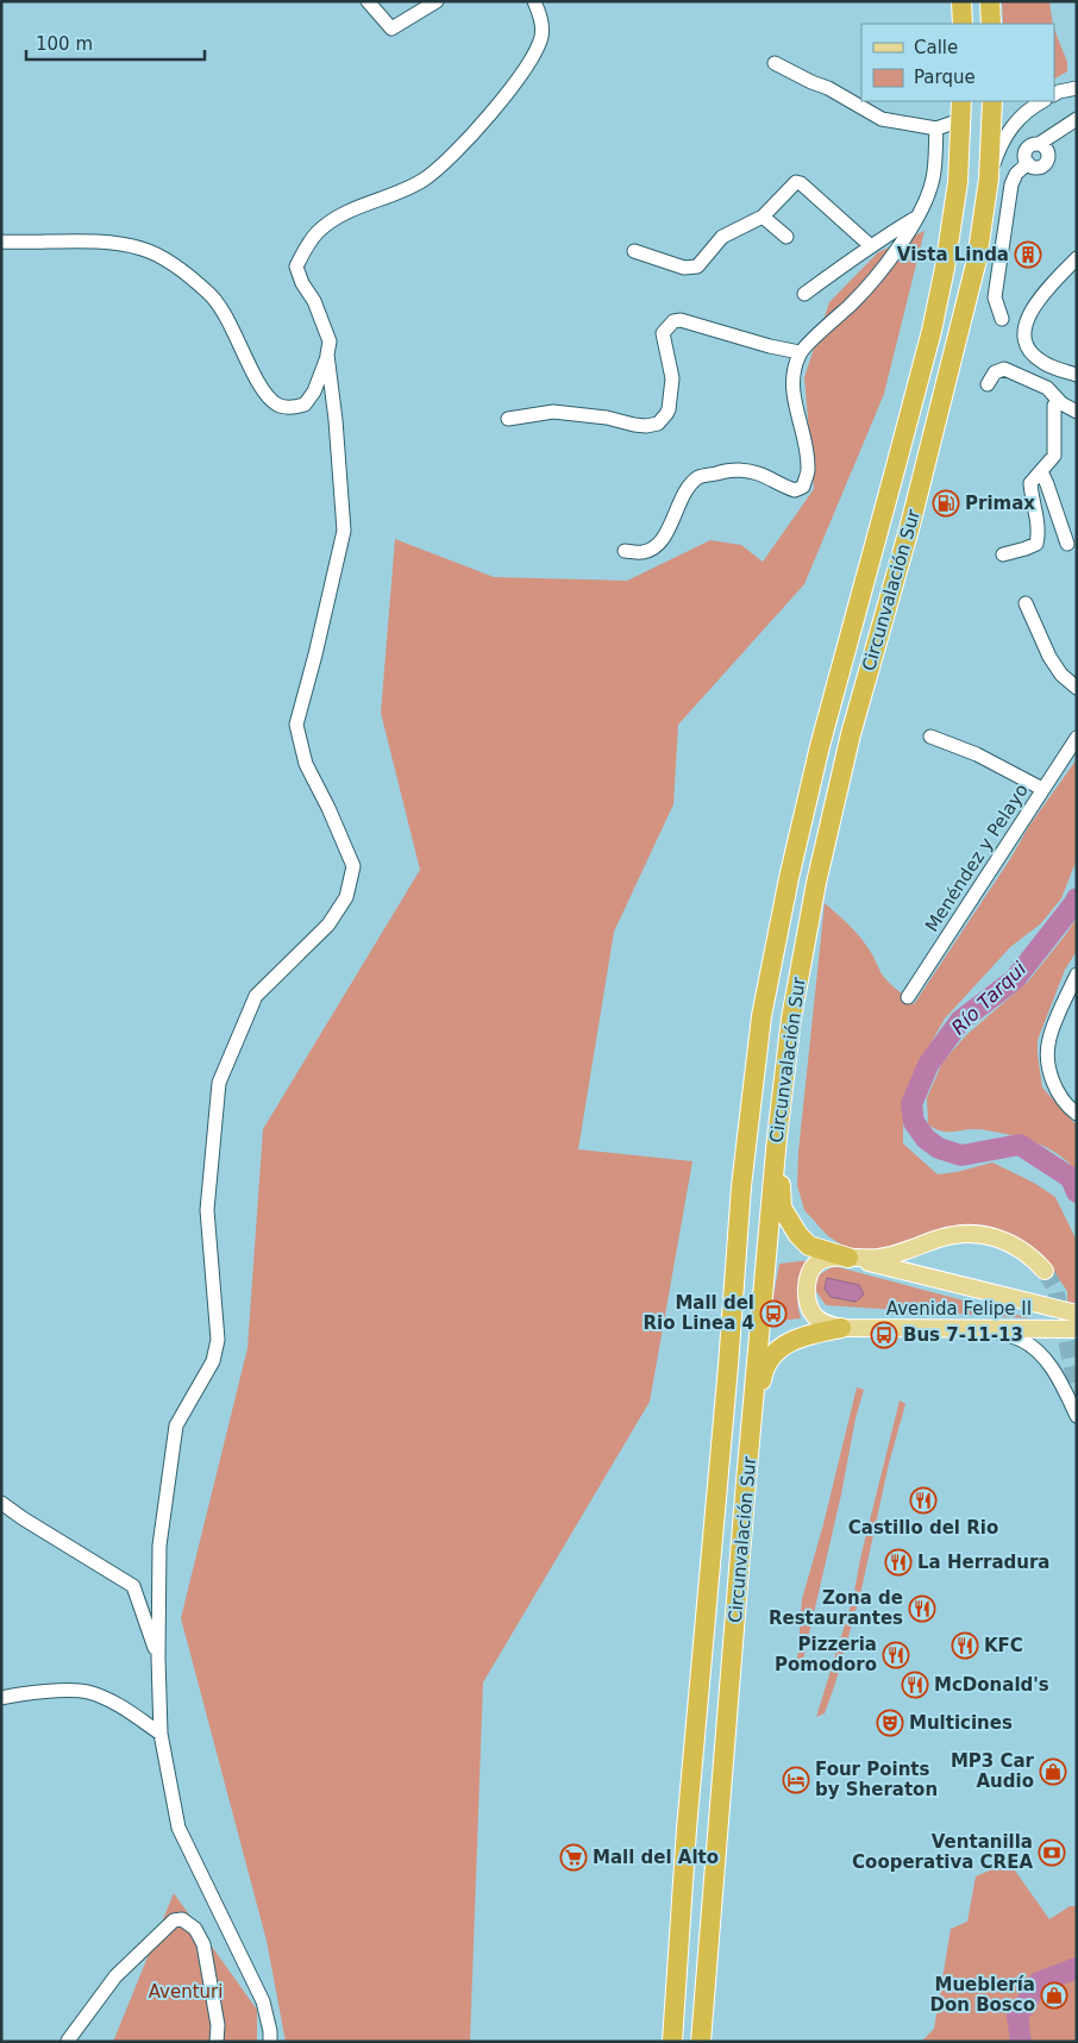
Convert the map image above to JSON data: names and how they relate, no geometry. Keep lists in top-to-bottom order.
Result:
{
  "streets": {
    "highway": ["Circunvalación Sur"],
    "main road": ["Avenida Felipe II"],
    "street": ["Menéndez y Pelayo"]
  },
  "water": ["Río Tarqui"],
  "parks": ["Aventuri"],
  "places": {
    "building": ["Vista Linda"],
    "fuel station": ["Primax"],
    "bus stop": ["Mall del Rio Linea 4", "Bus 7-11-13"],
    "restaurant": [
      "Castillo del Rio",
      "La Herradura",
      "Zona de Restaurantes",
      "KFC",
      "Pizzeria Pomodoro",
      "McDonald's"
    ],
    "theatre": ["Multicines"],
    "shop": ["MP3 Car Audio", "Mueblería Don Bosco"],
    "hotel": ["Four Points by Sheraton"],
    "bank": ["Ventanilla Cooperativa CREA"],
    "supermarket": ["Mall del Alto"]
  },
  "legend": ["Calle", "Parque"],
  "scale_bar": "100 m"
}
